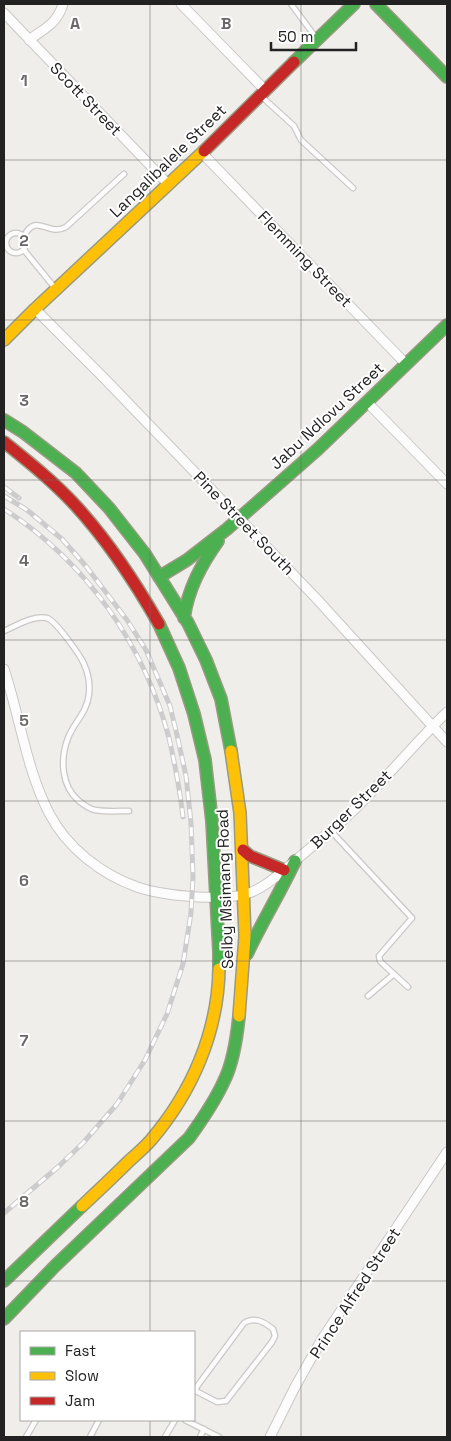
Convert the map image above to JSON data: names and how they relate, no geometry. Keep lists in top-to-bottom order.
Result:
{
  "streets": {
    "main road": ["Langalibalele Street", "Jabu Ndlovu Street", "Selby Msimang Road"],
    "street": [
      "Scott Street",
      "Flemming Street",
      "Pine Street South",
      "Burger Street",
      "Prince Alfred Street"
    ]
  },
  "crossings": [
    ["Scott Street", "Langalibalele Street"],
    ["Langalibalele Street", "Flemming Street"],
    ["Langalibalele Street", "Pine Street South"],
    ["Flemming Street", "Jabu Ndlovu Street"],
    ["Jabu Ndlovu Street", "Pine Street South"],
    ["Jabu Ndlovu Street", "Selby Msimang Road"],
    ["Pine Street South", "Burger Street"],
    ["Burger Street", "Selby Msimang Road"]
  ],
  "legend": ["Fast", "Slow", "Jam"],
  "scale_bar": "50 m",
  "grid": {
    "columns": ["A", "B"],
    "rows": [
      "1",
      "2",
      "3",
      "4",
      "5",
      "6",
      "7",
      "8"
    ]
  }
}
